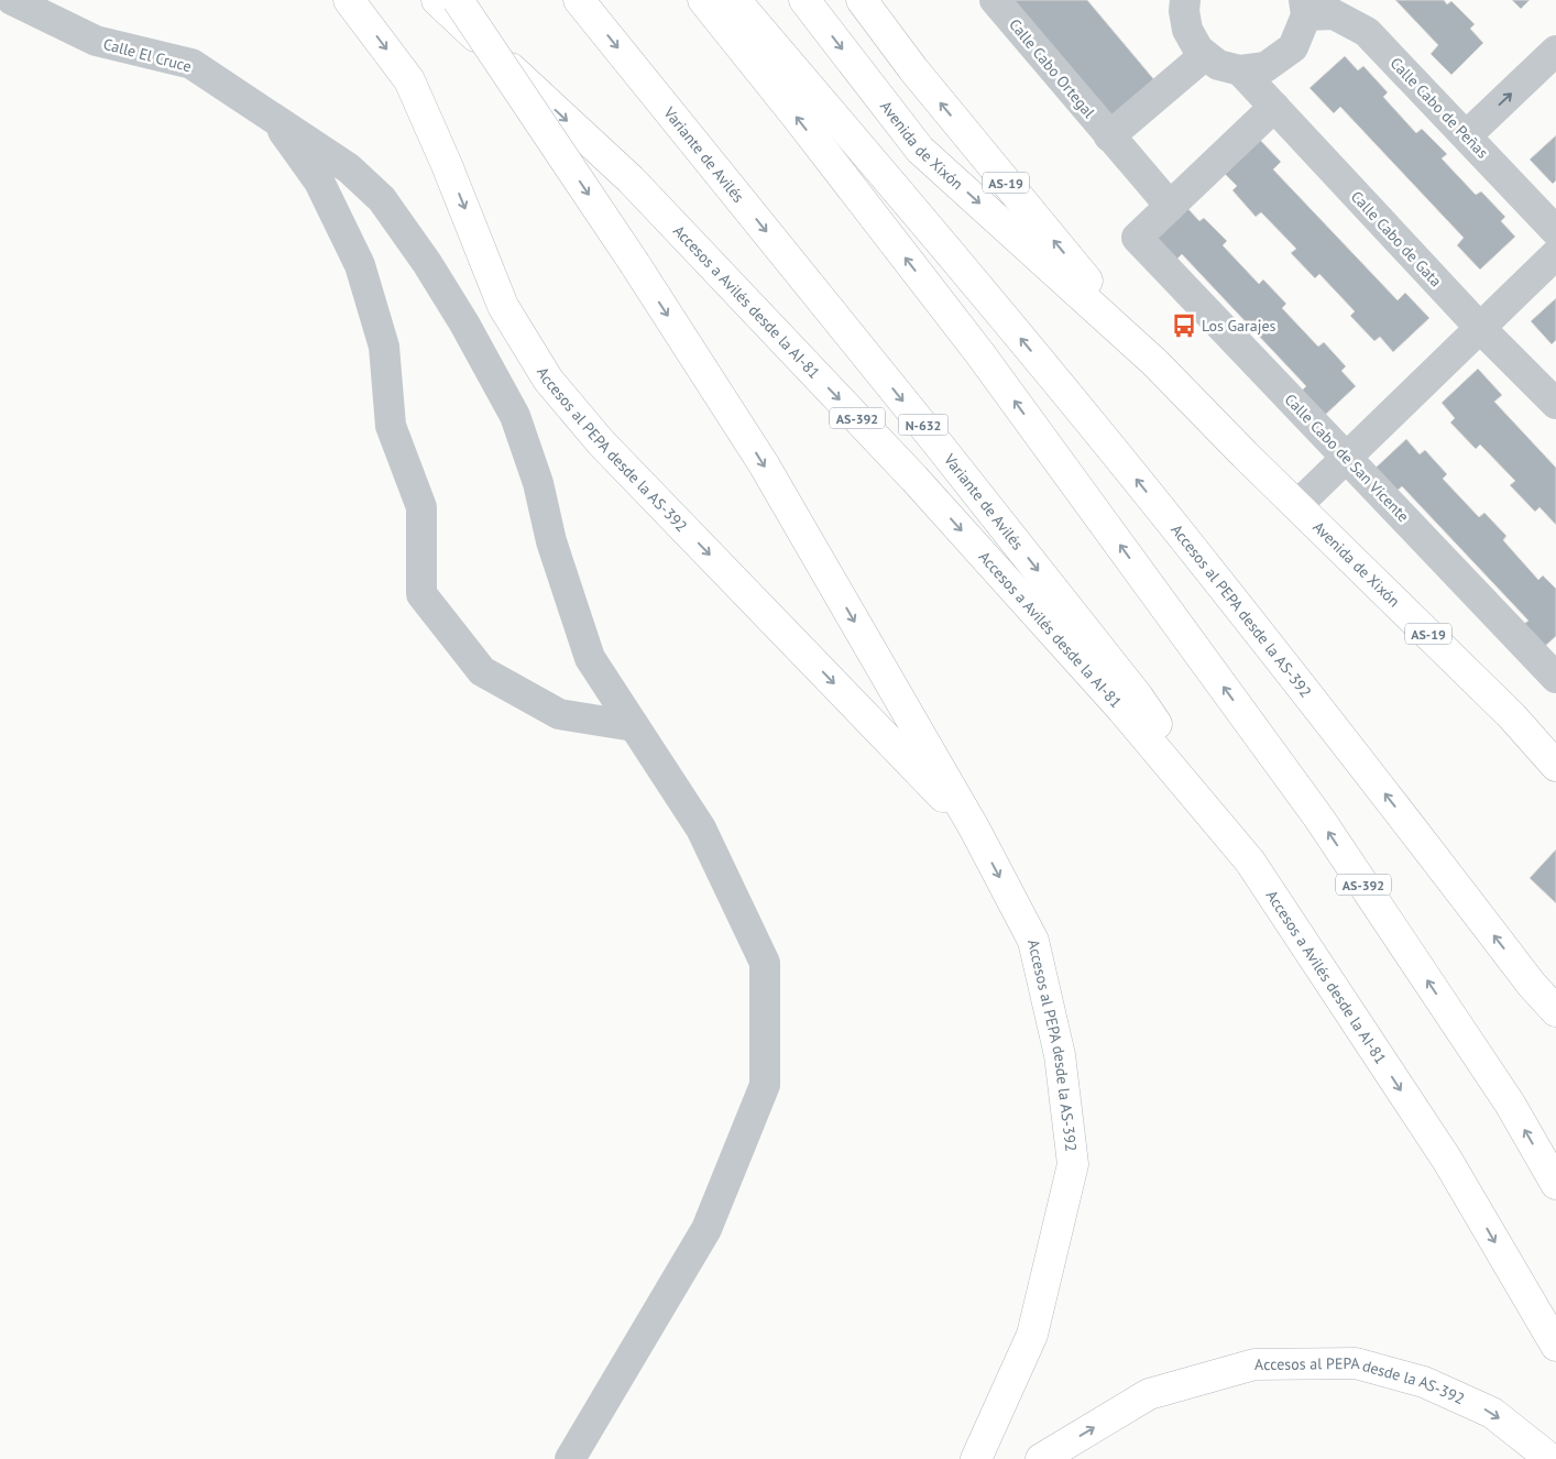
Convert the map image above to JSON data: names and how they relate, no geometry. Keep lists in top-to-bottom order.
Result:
{
  "streets": {
    "main road": [
      "Avenida de Xixón",
      "Variante de Avilés",
      "AS-19",
      "Accesos a Avilés desde la AI-81",
      "AS-392",
      "N-632",
      "Accesos al PEPA desde la AS-392"
    ],
    "street": [
      "Calle El Cruce",
      "Calle Cabo Ortegal",
      "Calle Cabo de Peñas",
      "Calle Cabo de Gata",
      "Calle Cabo de San Vicente"
    ]
  },
  "crossings": [
    ["Calle Cabo Ortegal", "Calle Cabo de San Vicente"],
    ["Variante de Avilés", "Accesos a Avilés desde la AI-81"]
  ],
  "places": {
    "bus stop": ["Los Garajes"]
  }
}
